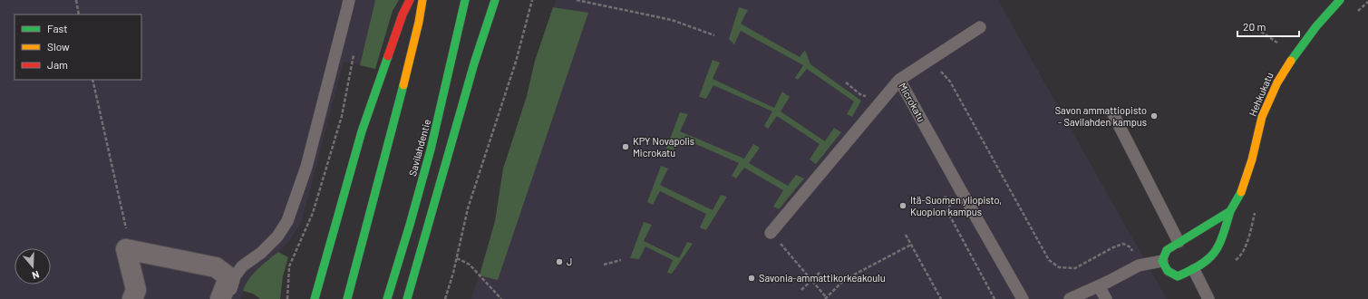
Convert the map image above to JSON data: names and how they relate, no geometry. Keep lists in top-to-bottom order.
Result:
{
  "streets": {
    "main road": ["Hehkukatu", "Savilahdentie"],
    "lane": ["Microkatu"]
  },
  "places": [
    "Savon ammattiopisto - Savilahden kampus",
    "KPY Novapolis Microkatu",
    "Itä-Suomen yliopisto, Kuopion kampus",
    "J",
    "Savonia-ammattikorkeakoulu"
  ],
  "legend": ["Fast", "Slow", "Jam"],
  "scale_bar": "20 m",
  "north": "bottom"
}
